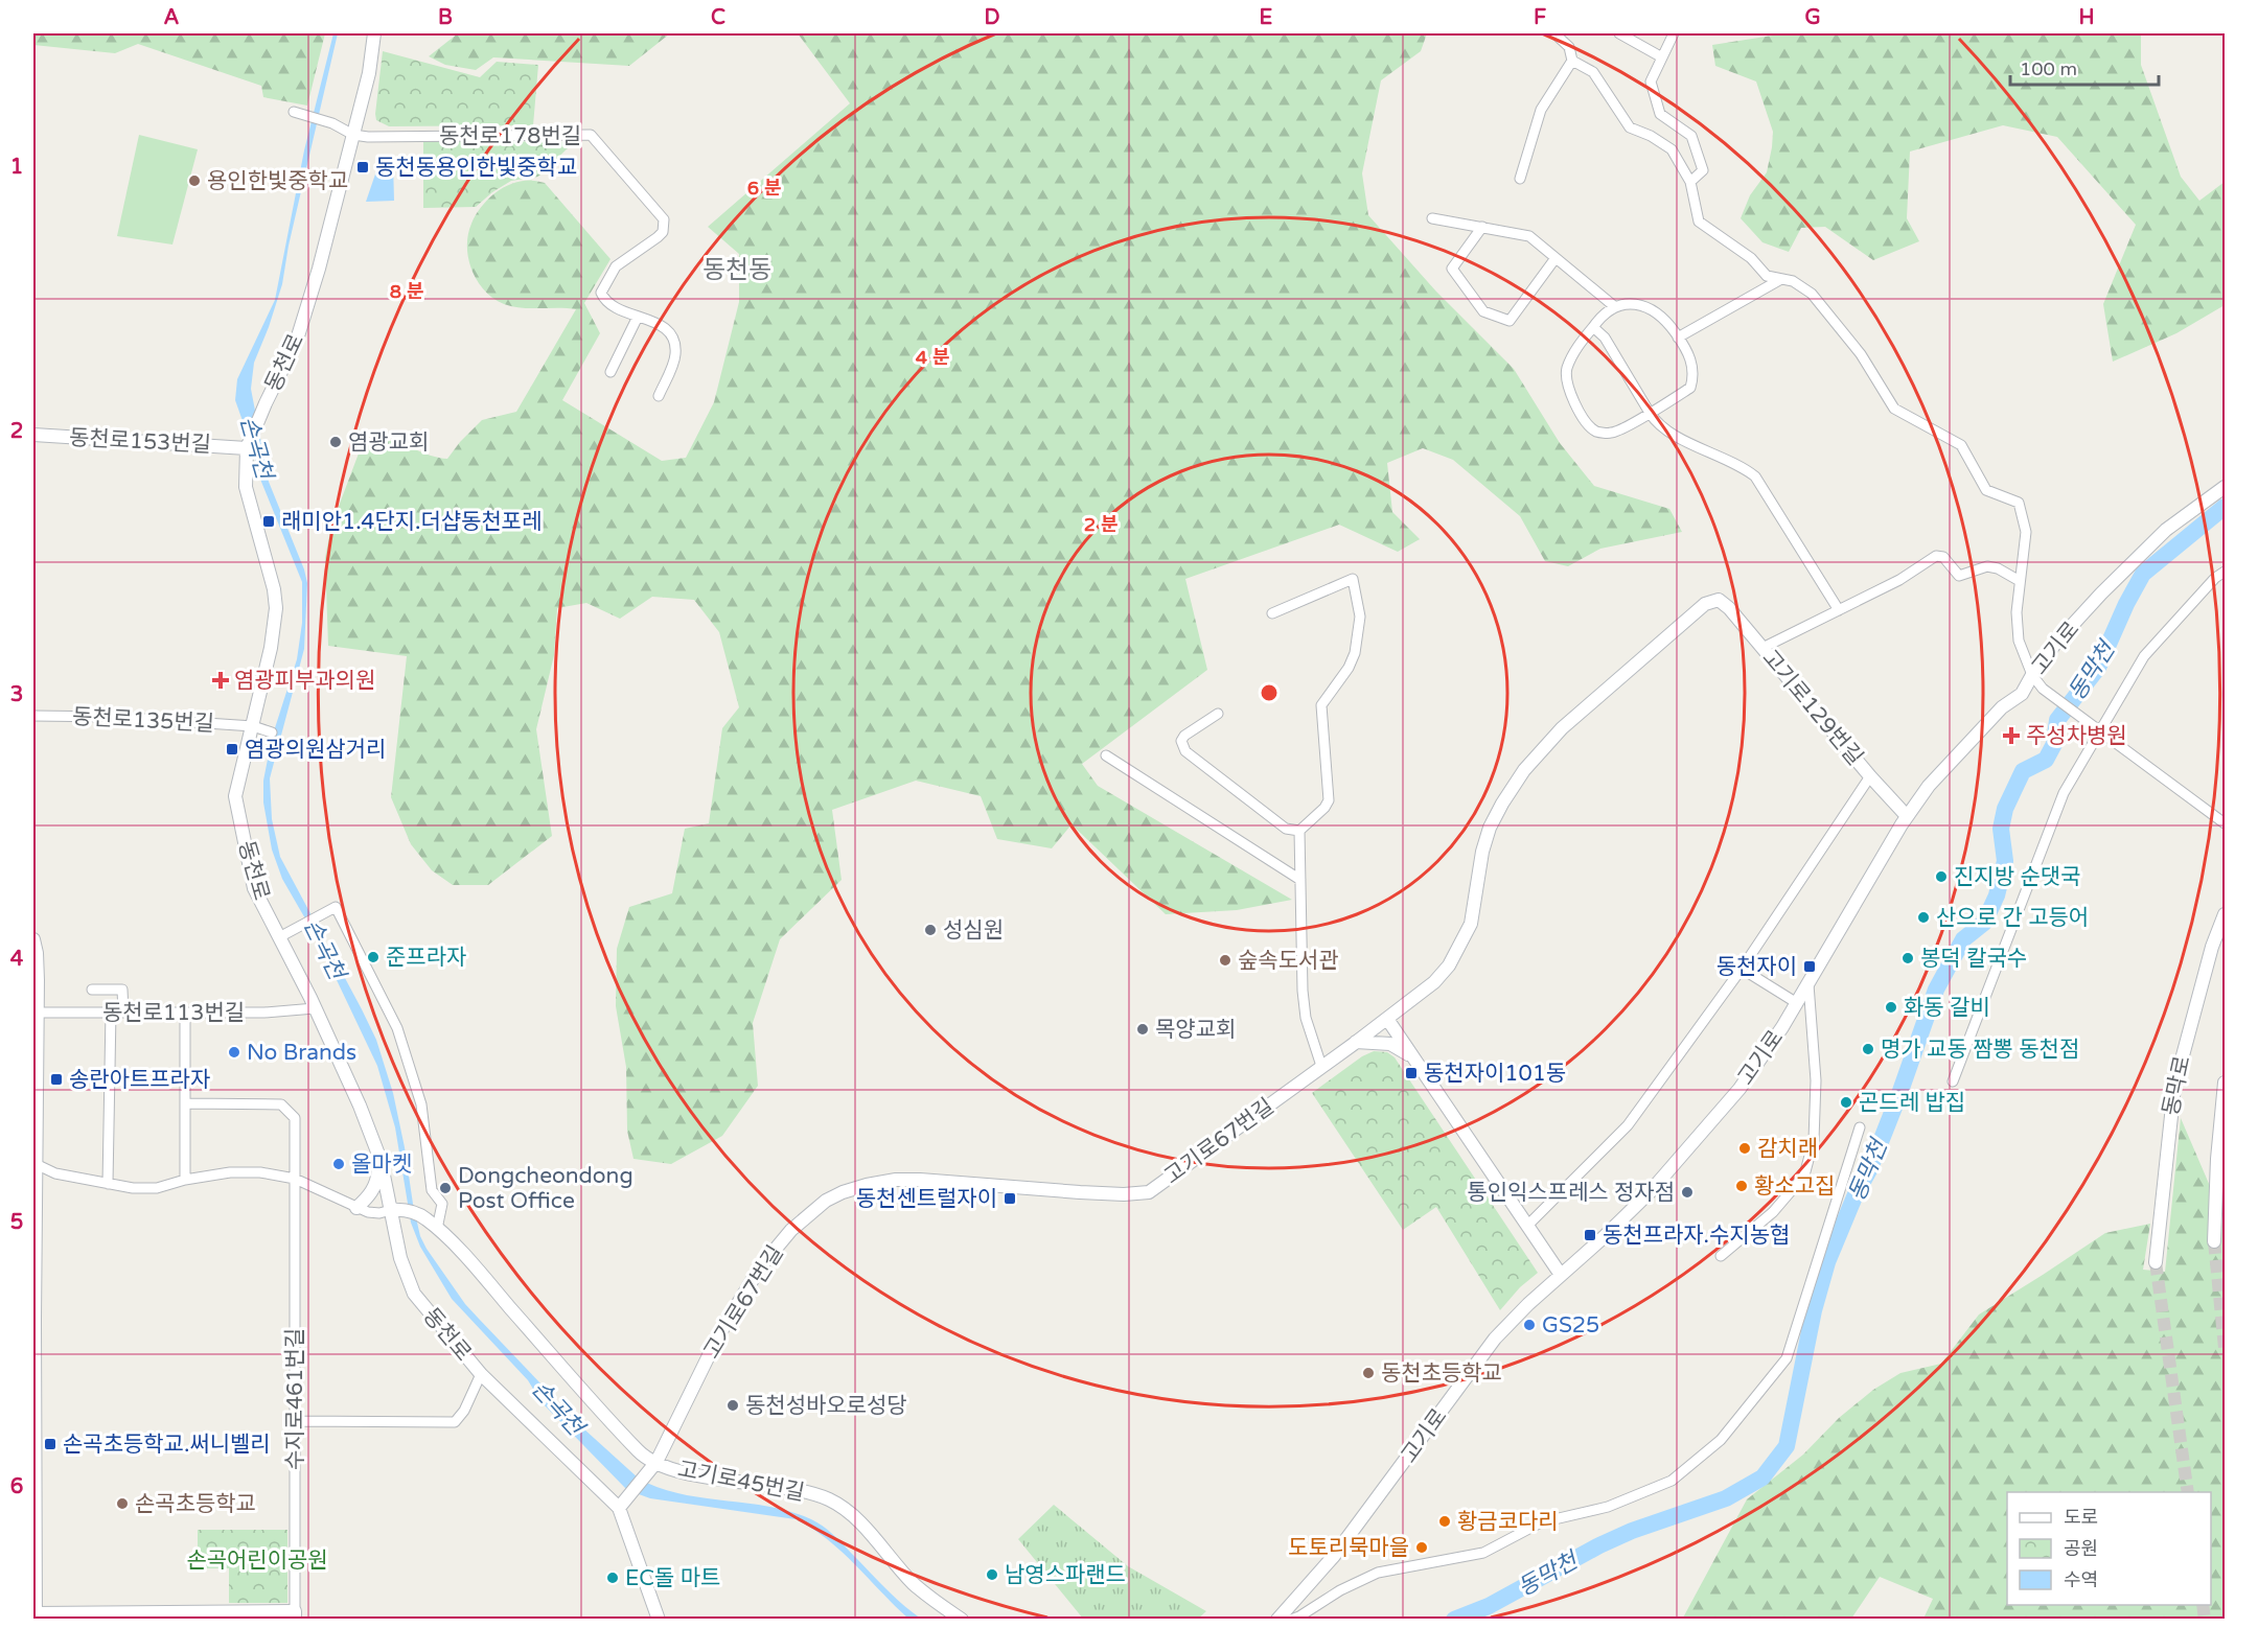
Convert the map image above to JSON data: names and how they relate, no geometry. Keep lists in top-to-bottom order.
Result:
{
  "streets": {
    "street": [
      "동천로178번길",
      "동천로",
      "동천로153번길",
      "고기로",
      "고기로129번길",
      "동천로135번길",
      "동천로113번길",
      "동막로",
      "고기로67번길",
      "수지로461번길",
      "고기로45번길"
    ]
  },
  "crossings": [
    ["동천로178번길", "동천로"],
    ["동천로", "동천로153번길"],
    ["동천로", "동천로135번길"],
    ["동천로", "동천로113번길"],
    ["동천로", "고기로67번길"],
    ["고기로", "고기로129번길"],
    ["고기로129번길", "고기로67번길"],
    ["고기로67번길", "고기로45번길"]
  ],
  "districts": ["동천동"],
  "water": ["손곡천", "동막천"],
  "parks": ["손곡어린이공원"],
  "places": {
    "transit": [
      "동천동용인한빛중학교",
      "래미안1.4단지.더샵동천포레",
      "염광의원삼거리",
      "동천자이",
      "동천자이101동",
      "송란아트프라자",
      "동천센트럴자이",
      "동천프라자.수지농협",
      "손곡초등학교.써니벨리"
    ],
    "other": [
      "용인한빛중학교",
      "염광교회",
      "진지방 순댓국",
      "산으로 간 고등어",
      "성심원",
      "준프라자",
      "봉덕 칼국수",
      "숲속도서관",
      "화동 갈비",
      "목양교회",
      "명가 교동 짬뽕 동천점",
      "No Brands",
      "곤드레 밥집",
      "감치래",
      "올마켓",
      "황소고집",
      "Dongcheondong Post Office",
      "통인익스프레스 정자점",
      "GS25",
      "동천초등학교",
      "동천성바오로성당",
      "손곡초등학교",
      "황금코다리",
      "도토리묵마을",
      "남영스파랜드",
      "EC돌 마트"
    ],
    "health": ["염광피부과의원", "주성차병원"]
  },
  "legend": ["도로", "공원", "수역"],
  "scale_bar": "100 m",
  "grid": {
    "columns": [
      "A",
      "B",
      "C",
      "D",
      "E",
      "F",
      "G",
      "H"
    ],
    "rows": [
      "1",
      "2",
      "3",
      "4",
      "5",
      "6"
    ]
  },
  "rings": [
    "6 분",
    "8 분",
    "4 분",
    "2 분"
  ]
}
